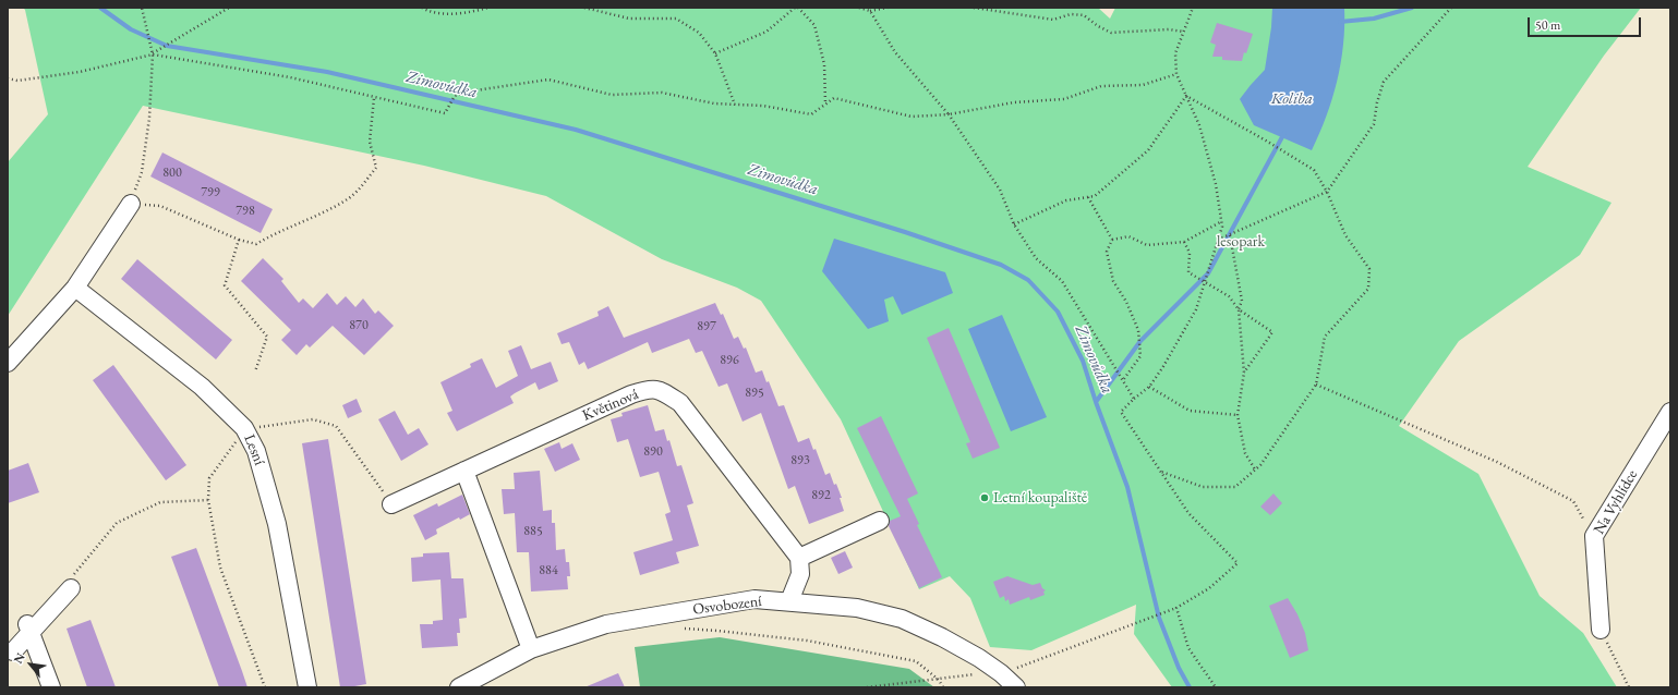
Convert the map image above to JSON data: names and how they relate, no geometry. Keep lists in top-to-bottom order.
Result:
{
  "streets": {
    "street": [
      "Květinová",
      "Lesní",
      "Na Vyhlídce",
      "Osvobození"
    ]
  },
  "water": ["Zimovůdka", "Koliba"],
  "parks": ["lesopark"],
  "places": ["Letní koupaliště"],
  "house_numbers": [
    "800",
    "799",
    "798",
    "870",
    "897",
    "896",
    "895",
    "890",
    "893",
    "892",
    "885",
    "884"
  ],
  "scale_bar": "50 m",
  "north": "top left"
}
